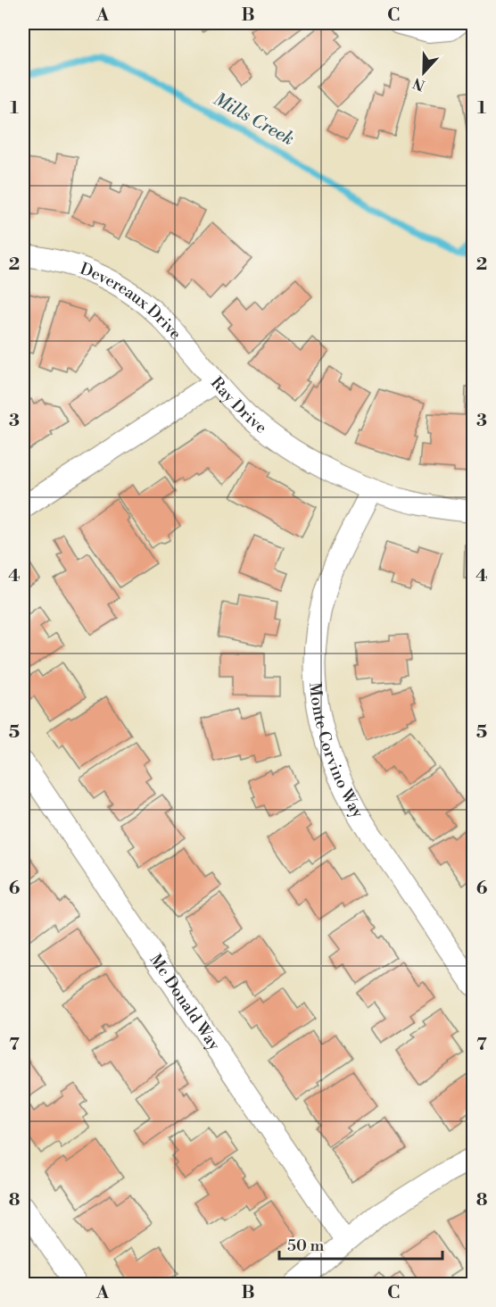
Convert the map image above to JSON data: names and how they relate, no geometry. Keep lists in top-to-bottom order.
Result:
{
  "streets": {
    "street": [
      "Devereaux Drive",
      "Ray Drive",
      "Monte Corvino Way",
      "Mc Donald Way"
    ]
  },
  "crossings": [
    ["Devereaux Drive", "Ray Drive"],
    ["Ray Drive", "Monte Corvino Way"]
  ],
  "water": ["Mills Creek"],
  "scale_bar": "50 m",
  "north": "bottom",
  "grid": {
    "columns": ["A", "B", "C"],
    "rows": [
      "1",
      "2",
      "3",
      "4",
      "5",
      "6",
      "7",
      "8"
    ]
  }
}
